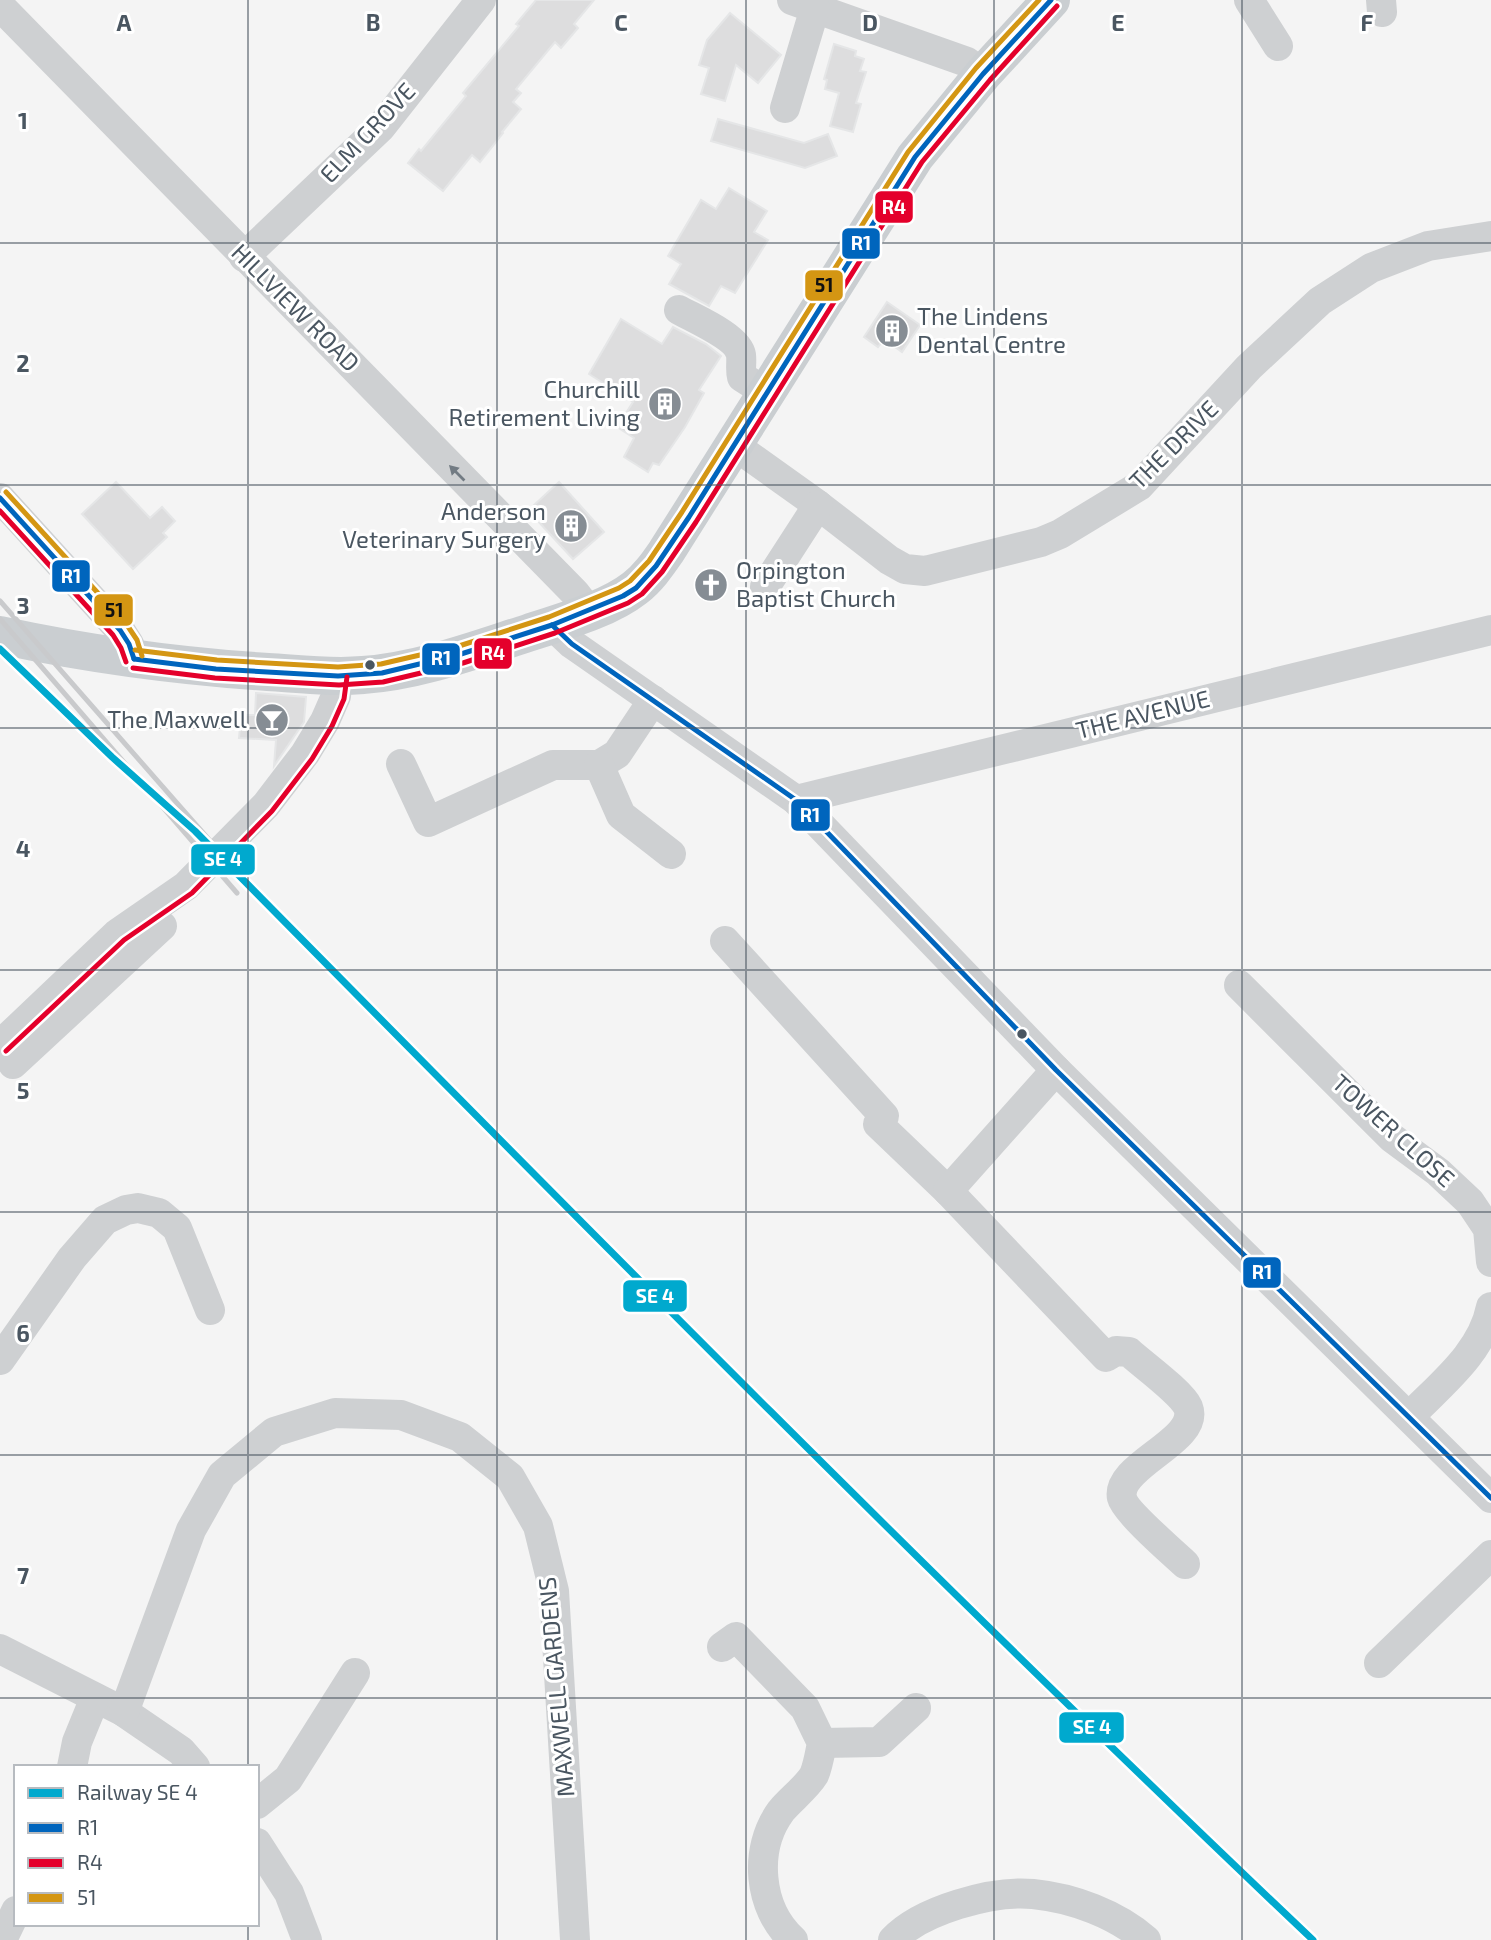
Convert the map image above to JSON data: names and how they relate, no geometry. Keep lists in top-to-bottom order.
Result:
{
  "streets": {
    "street": [
      "ELM GROVE",
      "HILLVIEW ROAD",
      "THE DRIVE",
      "THE AVENUE",
      "TOWER CLOSE",
      "MAXWELL GARDENS"
    ]
  },
  "crossings": [
    ["ELM GROVE", "HILLVIEW ROAD"]
  ],
  "one_way": ["HILLVIEW ROAD"],
  "places": {
    "building": ["The Lindens Dental Centre", "Churchill Retirement Living", "Anderson Veterinary Surgery"],
    "church": ["Orpington Baptist Church"],
    "bar": ["The Maxwell"]
  },
  "lines": ["transit line R1", "transit line 51", "transit line R4"],
  "legend": [
    "Railway SE 4",
    "R1",
    "R4",
    "51"
  ],
  "grid": {
    "columns": [
      "A",
      "B",
      "C",
      "D",
      "E",
      "F"
    ],
    "rows": [
      "1",
      "2",
      "3",
      "4",
      "5",
      "6",
      "7"
    ]
  }
}
